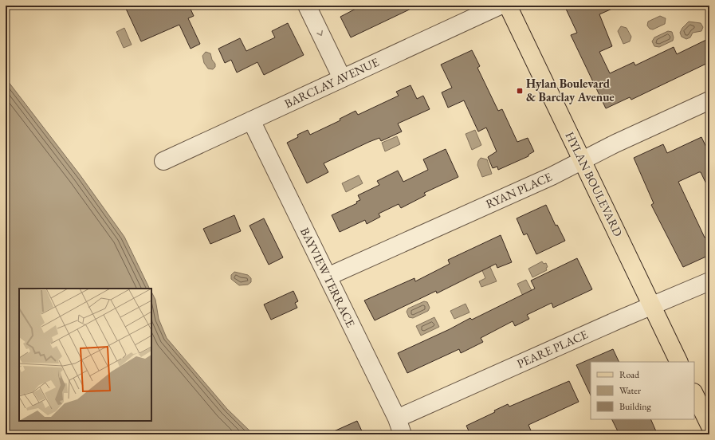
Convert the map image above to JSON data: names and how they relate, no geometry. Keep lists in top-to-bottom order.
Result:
{
  "streets": {
    "main road": ["HYLAN BOULEVARD"],
    "street": [
      "BARCLAY AVENUE",
      "RYAN PLACE",
      "BAYVIEW TERRACE",
      "PEARE PLACE"
    ]
  },
  "crossings": [
    ["BARCLAY AVENUE", "BAYVIEW TERRACE"],
    ["HYLAN BOULEVARD", "RYAN PLACE"],
    ["HYLAN BOULEVARD", "PEARE PLACE"],
    ["RYAN PLACE", "BAYVIEW TERRACE"],
    ["BAYVIEW TERRACE", "PEARE PLACE"]
  ],
  "places": {
    "transit": ["Hylan Boulevard & Barclay Avenue"]
  },
  "legend": ["Road", "Water", "Building"]
}
